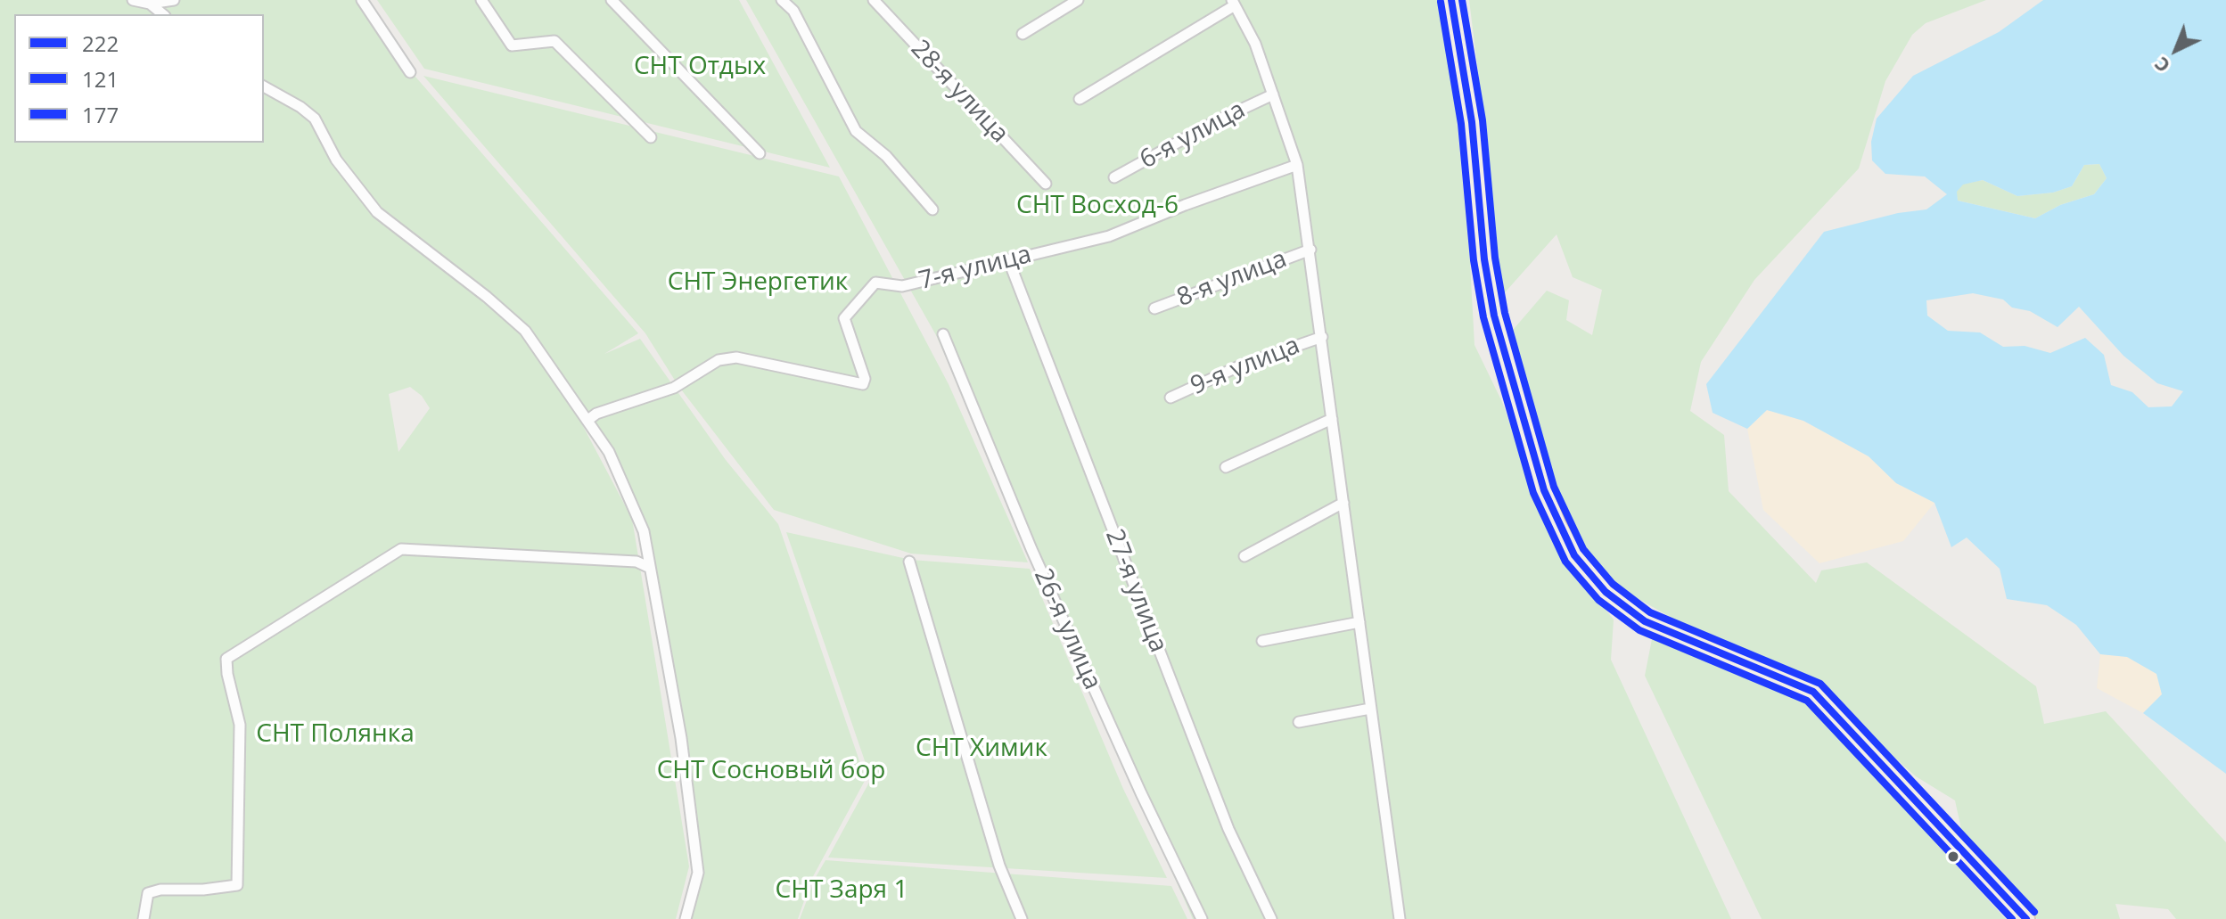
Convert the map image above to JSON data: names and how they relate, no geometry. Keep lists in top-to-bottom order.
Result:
{
  "streets": {
    "street": [
      "28-я улица",
      "6-я улица",
      "7-я улица",
      "8-я улица",
      "9-я улица",
      "27-я улица",
      "26-я улица"
    ]
  },
  "crossings": [
    ["7-я улица", "27-я улица"]
  ],
  "parks": [
    "СНТ Отдых",
    "СНТ Восход-6",
    "СНТ Энергетик",
    "СНТ Полянка",
    "СНТ Химик",
    "СНТ Сосновый бор",
    "СНТ Заря 1"
  ],
  "lines": ["transit line 222", "transit line 177", "transit line 121"],
  "legend": ["222", "121", "177"],
  "north": "bottom left"
}
